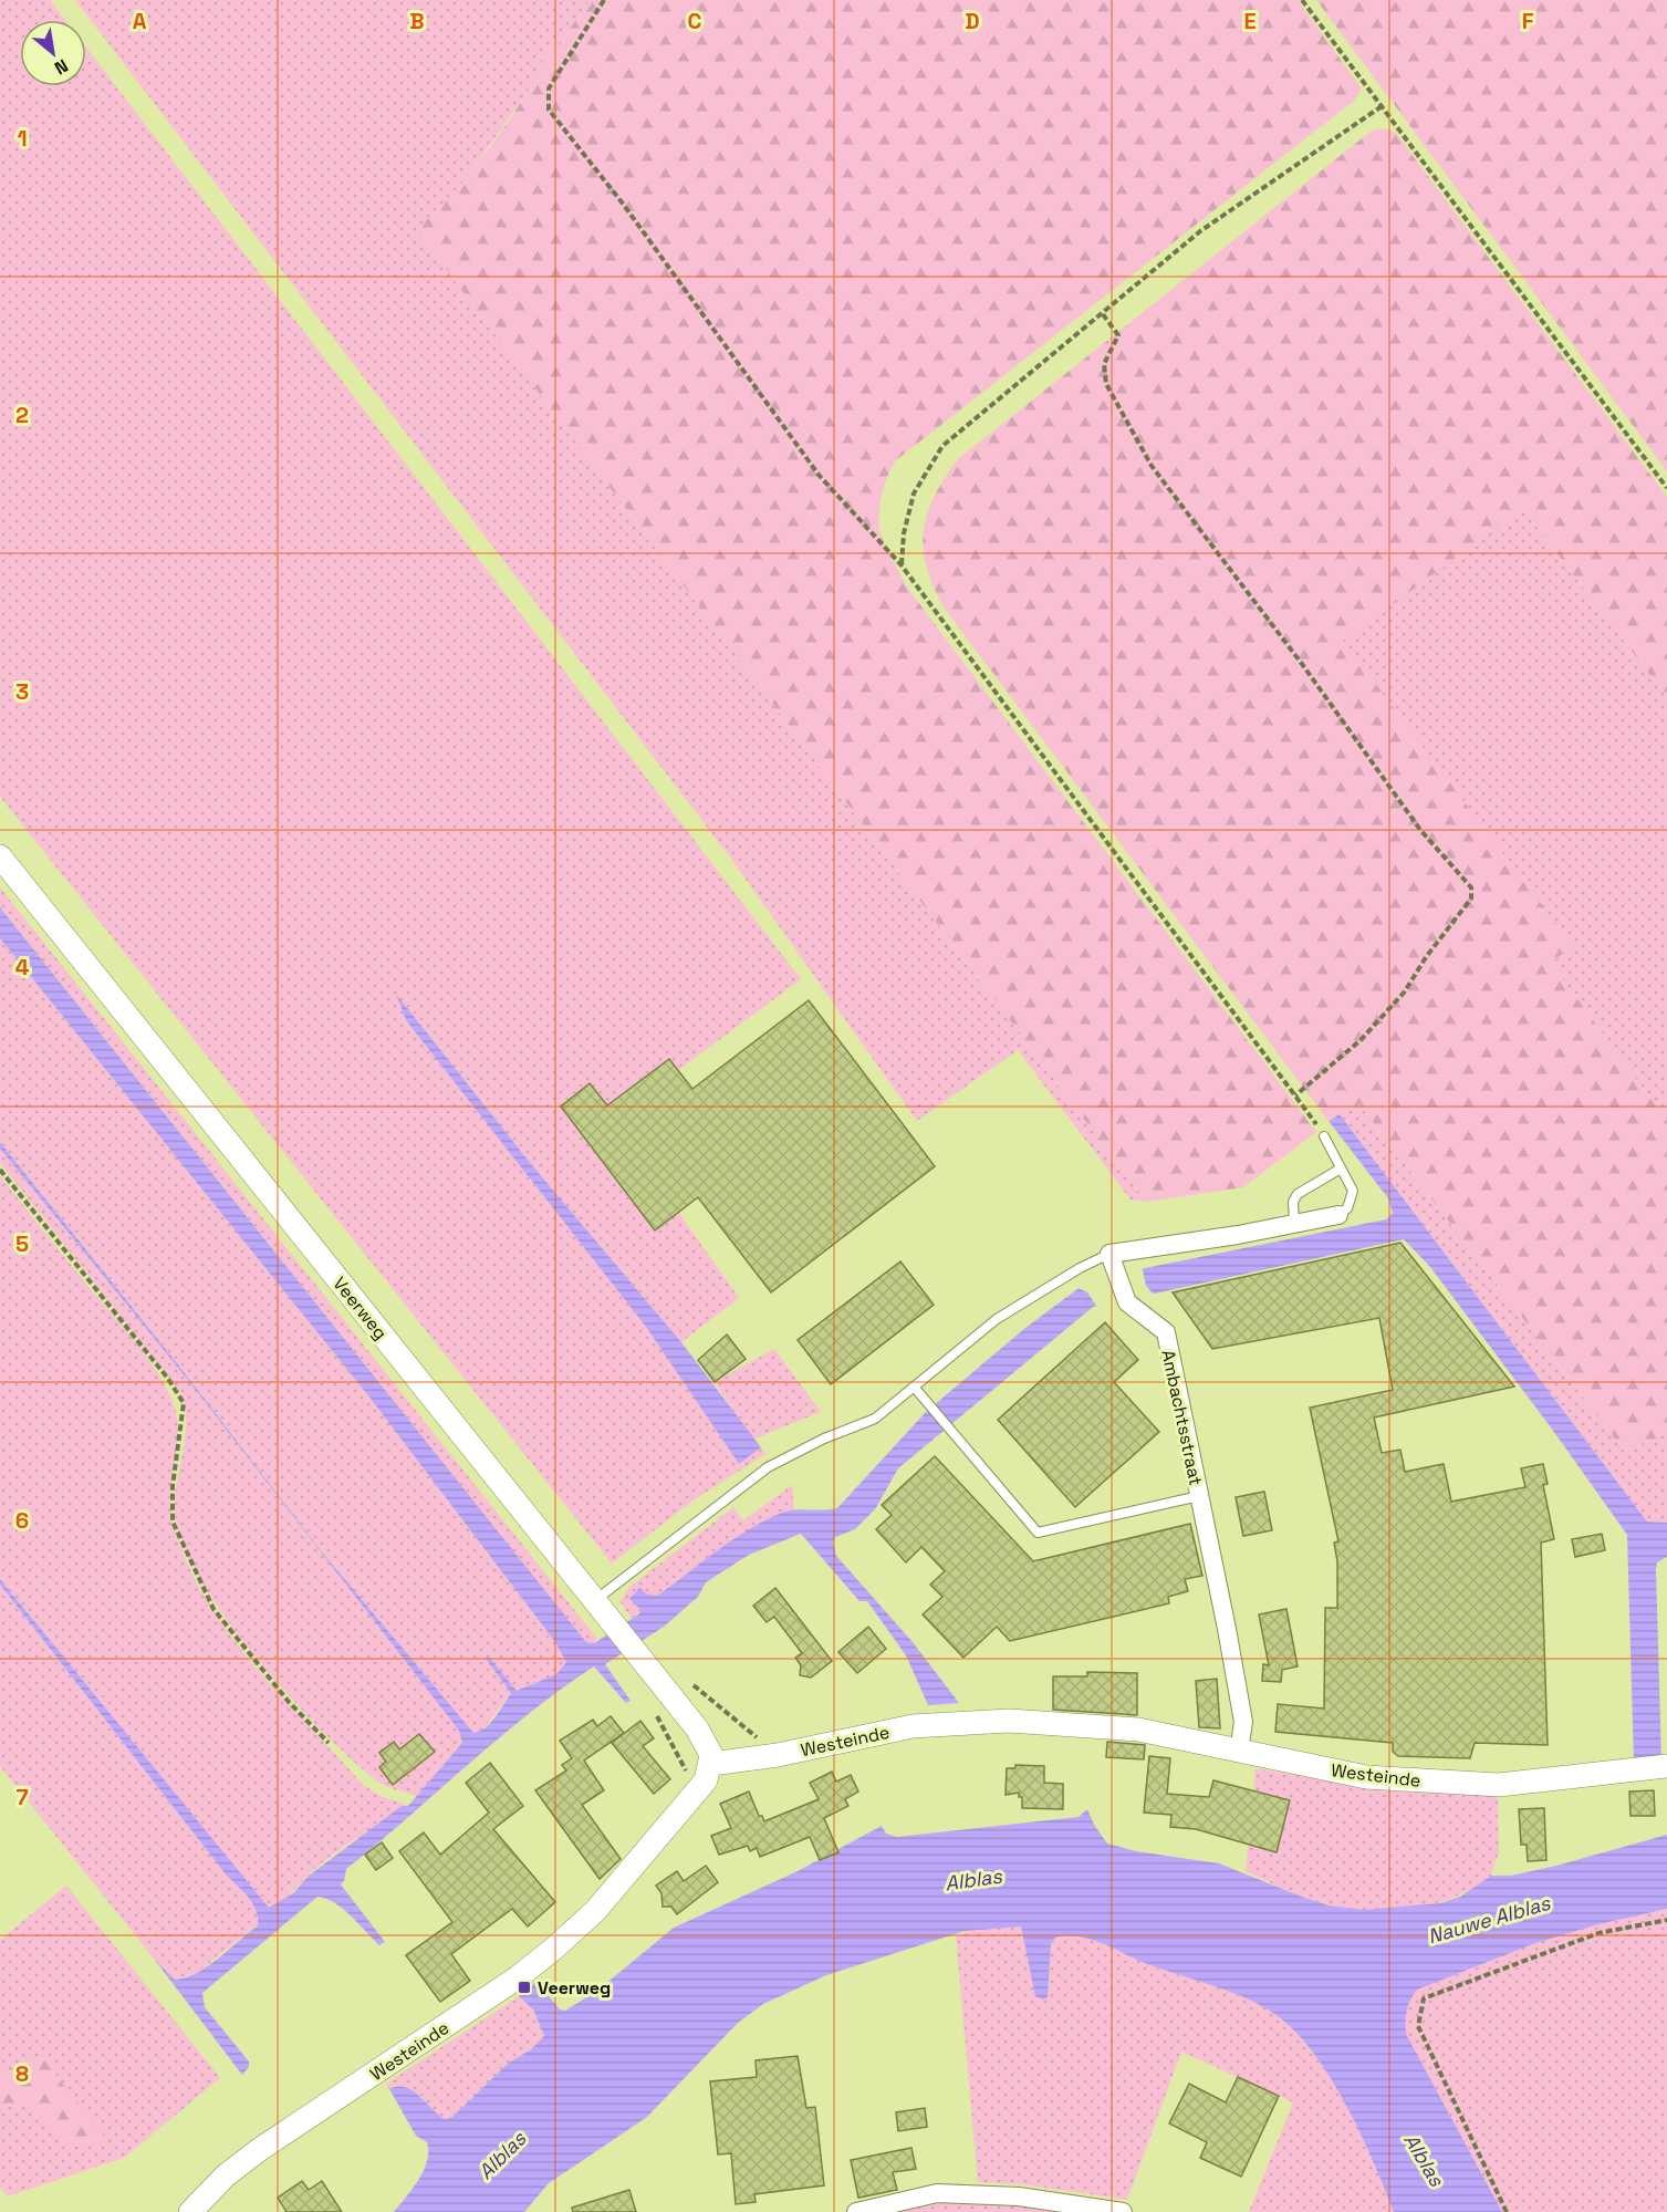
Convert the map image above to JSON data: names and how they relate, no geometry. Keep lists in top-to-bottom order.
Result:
{
  "streets": {
    "street": ["Veerweg", "Ambachtsstraat", "Westeinde"]
  },
  "crossings": [
    ["Veerweg", "Westeinde"],
    ["Ambachtsstraat", "Westeinde"]
  ],
  "water": ["Alblas", "Nauwe Alblas"],
  "places": {
    "transit": ["Veerweg"]
  },
  "north": "bottom right",
  "grid": {
    "columns": [
      "A",
      "B",
      "C",
      "D",
      "E",
      "F"
    ],
    "rows": [
      "1",
      "2",
      "3",
      "4",
      "5",
      "6",
      "7",
      "8"
    ]
  }
}
